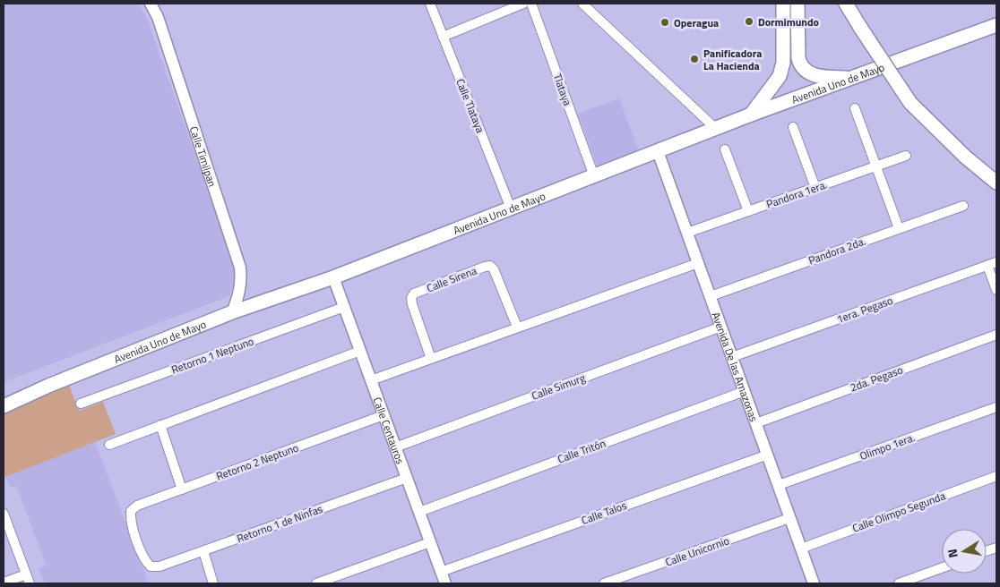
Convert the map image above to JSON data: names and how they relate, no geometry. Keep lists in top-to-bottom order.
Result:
{
  "streets": {
    "main road": ["Avenida Uno de Mayo"],
    "street": [
      "Tlataya",
      "Calle Tlataya",
      "Calle Timilpan",
      "Pandora 1era.",
      "Pandora 2da.",
      "Calle Sirena",
      "1era. Pegaso",
      "Retorno 1 Neptuno",
      "Avenida De las Amazonas",
      "2da. Pegaso",
      "Calle Simurg",
      "Calle Centauros",
      "Olimpo 1era.",
      "Calle Tritón",
      "Retorno 2 Neptuno",
      "Calle Olimpo Segunda",
      "Calle Talos",
      "Retorno 1 de Ninfas",
      "Calle Unicornio"
    ]
  },
  "crossings": [
    ["Avenida Uno de Mayo", "Tlataya"],
    ["Avenida Uno de Mayo", "Calle Tlataya"],
    ["Avenida Uno de Mayo", "Calle Timilpan"],
    ["Avenida Uno de Mayo", "Avenida De las Amazonas"],
    ["Avenida Uno de Mayo", "Calle Centauros"],
    ["Pandora 1era.", "Avenida De las Amazonas"],
    ["Pandora 2da.", "Avenida De las Amazonas"],
    ["1era. Pegaso", "Avenida De las Amazonas"],
    ["Retorno 1 Neptuno", "Calle Centauros"],
    ["Avenida De las Amazonas", "2da. Pegaso"],
    ["Avenida De las Amazonas", "Calle Simurg"],
    ["Avenida De las Amazonas", "Olimpo 1era."],
    ["Avenida De las Amazonas", "Calle Tritón"],
    ["Avenida De las Amazonas", "Calle Olimpo Segunda"],
    ["Avenida De las Amazonas", "Calle Talos"],
    ["Avenida De las Amazonas", "Calle Unicornio"],
    ["Calle Simurg", "Calle Centauros"],
    ["Calle Centauros", "Calle Tritón"],
    ["Calle Centauros", "Retorno 2 Neptuno"],
    ["Calle Centauros", "Calle Talos"],
    ["Calle Centauros", "Retorno 1 de Ninfas"],
    ["Retorno 2 Neptuno", "Retorno 1 de Ninfas"]
  ],
  "places": ["Dormimundo", "Operagua", "Panificadora La Hacienda"],
  "north": "left"
}
